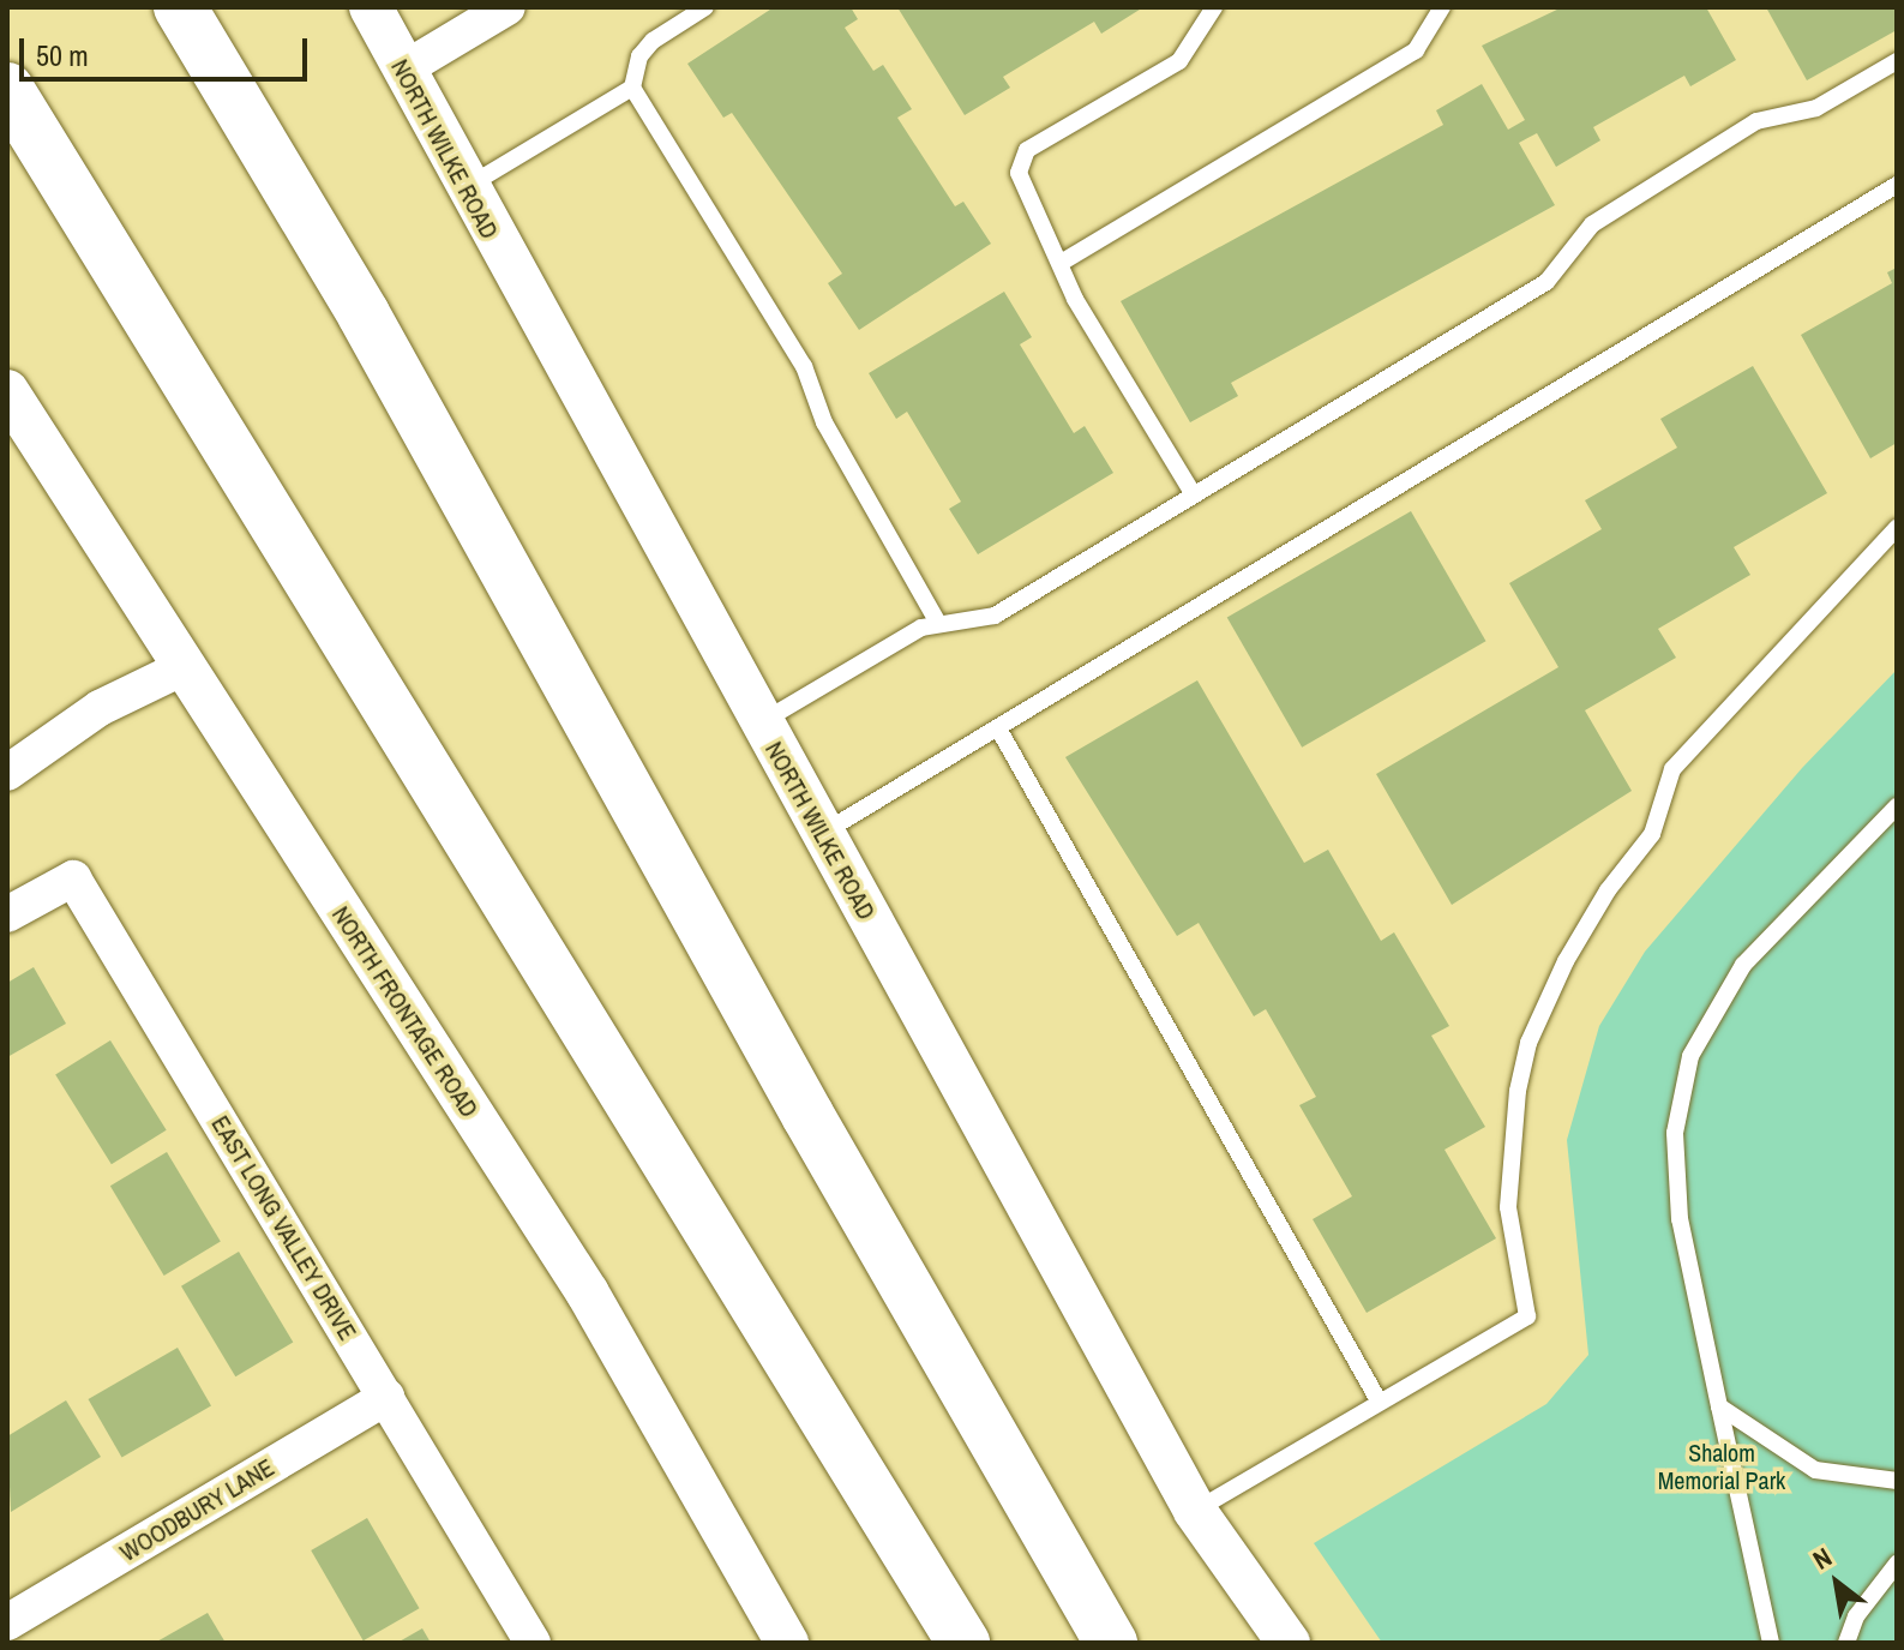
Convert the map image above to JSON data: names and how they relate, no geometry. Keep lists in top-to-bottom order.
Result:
{
  "streets": {
    "street": [
      "NORTH WILKE ROAD",
      "NORTH FRONTAGE ROAD",
      "EAST LONG VALLEY DRIVE",
      "WOODBURY LANE"
    ]
  },
  "crossings": [
    ["EAST LONG VALLEY DRIVE", "WOODBURY LANE"]
  ],
  "parks": ["Shalom Memorial Park"],
  "scale_bar": "50 m",
  "north": "top left"
}
